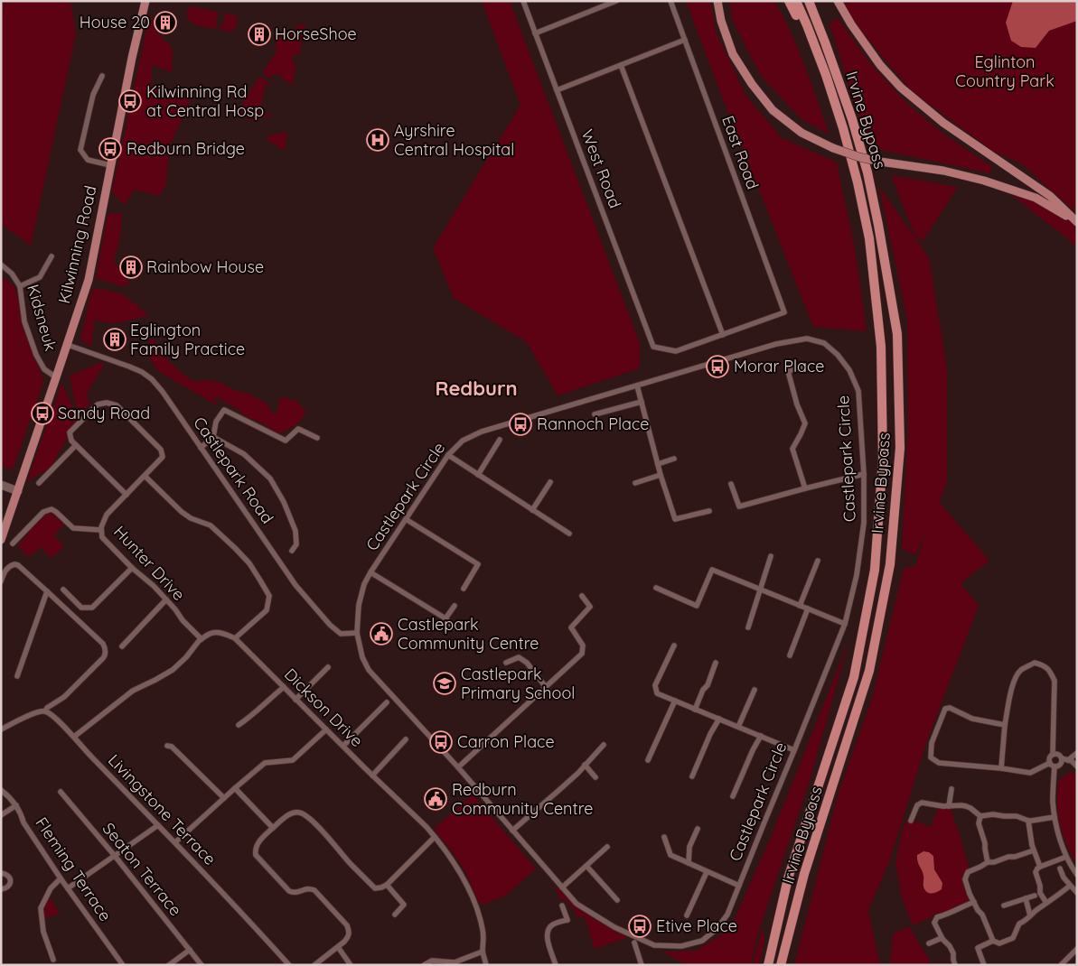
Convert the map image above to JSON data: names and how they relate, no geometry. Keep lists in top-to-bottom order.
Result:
{
  "streets": {
    "highway": ["Irvine Bypass"],
    "main road": ["Kilwinning Road"],
    "street": [
      "East Road",
      "West Road",
      "Kidsneuk",
      "Castlepark Circle",
      "Castlepark Road",
      "Hunter Drive",
      "Dickson Drive",
      "Livingstone Terrace",
      "Fleming Terrace",
      "Seaton Terrace"
    ]
  },
  "crossings": [
    ["East Road", "West Road"],
    ["Kilwinning Road", "Kidsneuk"],
    ["Kilwinning Road", "Castlepark Road"],
    ["Castlepark Circle", "Castlepark Road"],
    ["Hunter Drive", "Dickson Drive"]
  ],
  "districts": ["Redburn"],
  "parks": ["Eglinton Country Park"],
  "places": {
    "building": [
      "House 20",
      "HorseShoe",
      "Rainbow House",
      "Eglington Family Practice"
    ],
    "bus stop": [
      "Kilwinning Rd at Central Hosp",
      "Redburn Bridge",
      "Morar Place",
      "Sandy Road",
      "Rannoch Place",
      "Carron Place",
      "Etive Place"
    ],
    "hospital": ["Ayrshire Central Hospital"],
    "public building": ["Castlepark Community Centre", "Redburn Community Centre"],
    "school or university": ["Castlepark Primary School"]
  }
}
